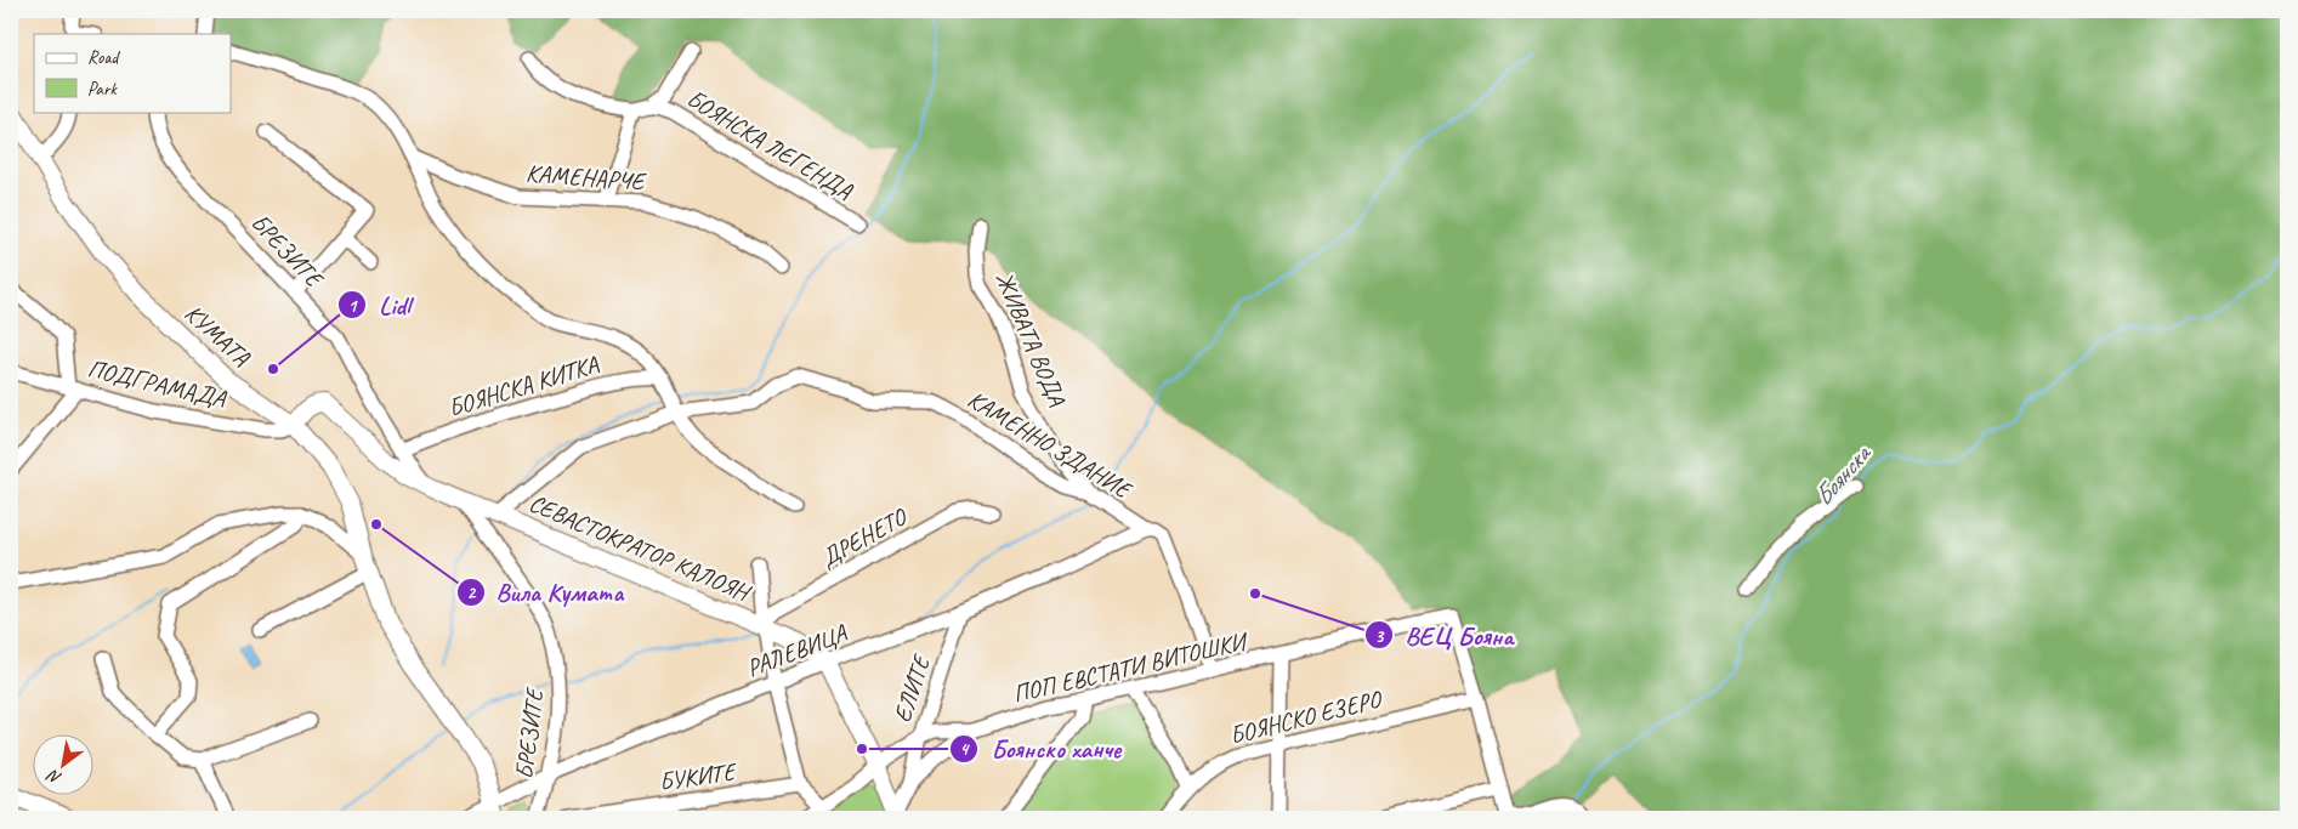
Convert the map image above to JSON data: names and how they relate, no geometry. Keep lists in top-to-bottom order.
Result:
{
  "streets": {
    "main road": ["КУМАТА", "СЕВАСТОКРАТОР КАЛОЯН"],
    "street": [
      "БОЯНСКА ЛЕГЕНДА",
      "КАМЕНАРЧЕ",
      "БРЕЗИТЕ",
      "ЖИВАТА ВОДА",
      "ПОДГРАМАДА",
      "БОЯНСКА КИТКА",
      "КАМЕННО ЗДАНИЕ",
      "ДРЕНЕТО",
      "РАЛЕВИЦА",
      "ПОП ЕВСТАТИ ВИТОШКИ",
      "ЕЛИТЕ",
      "БОЯНСКО ЕЗЕРО",
      "БУКИТЕ"
    ]
  },
  "crossings": [
    ["БРЕЗИТЕ", "БОЯНСКА КИТКА"],
    ["БРЕЗИТЕ", "СЕВАСТОКРАТОР КАЛОЯН"],
    ["БРЕЗИТЕ", "РАЛЕВИЦА"],
    ["КУМАТА", "ПОДГРАМАДА"],
    ["КУМАТА", "СЕВАСТОКРАТОР КАЛОЯН"],
    ["КУМАТА", "РАЛЕВИЦА"],
    ["ЖИВАТА ВОДА", "КАМЕННО ЗДАНИЕ"],
    ["ПОДГРАМАДА", "СЕВАСТОКРАТОР КАЛОЯН"],
    ["КАМЕННО ЗДАНИЕ", "РАЛЕВИЦА"],
    ["КАМЕННО ЗДАНИЕ", "ПОП ЕВСТАТИ ВИТОШКИ"],
    ["ДРЕНЕТО", "СЕВАСТОКРАТОР КАЛОЯН"],
    ["СЕВАСТОКРАТОР КАЛОЯН", "РАЛЕВИЦА"],
    ["СЕВАСТОКРАТОР КАЛОЯН", "ПОП ЕВСТАТИ ВИТОШКИ"],
    ["РАЛЕВИЦА", "ЕЛИТЕ"],
    ["ПОП ЕВСТАТИ ВИТОШКИ", "ЕЛИТЕ"],
    ["ПОП ЕВСТАТИ ВИТОШКИ", "БОЯНСКО ЕЗЕРО"]
  ],
  "water": ["Боянска"],
  "places": [
    "Lidl",
    "Вила Кумата",
    "ВЕЦ Бояна",
    "Боянско ханче"
  ],
  "legend": ["Road", "Park"],
  "north": "bottom left"
}
